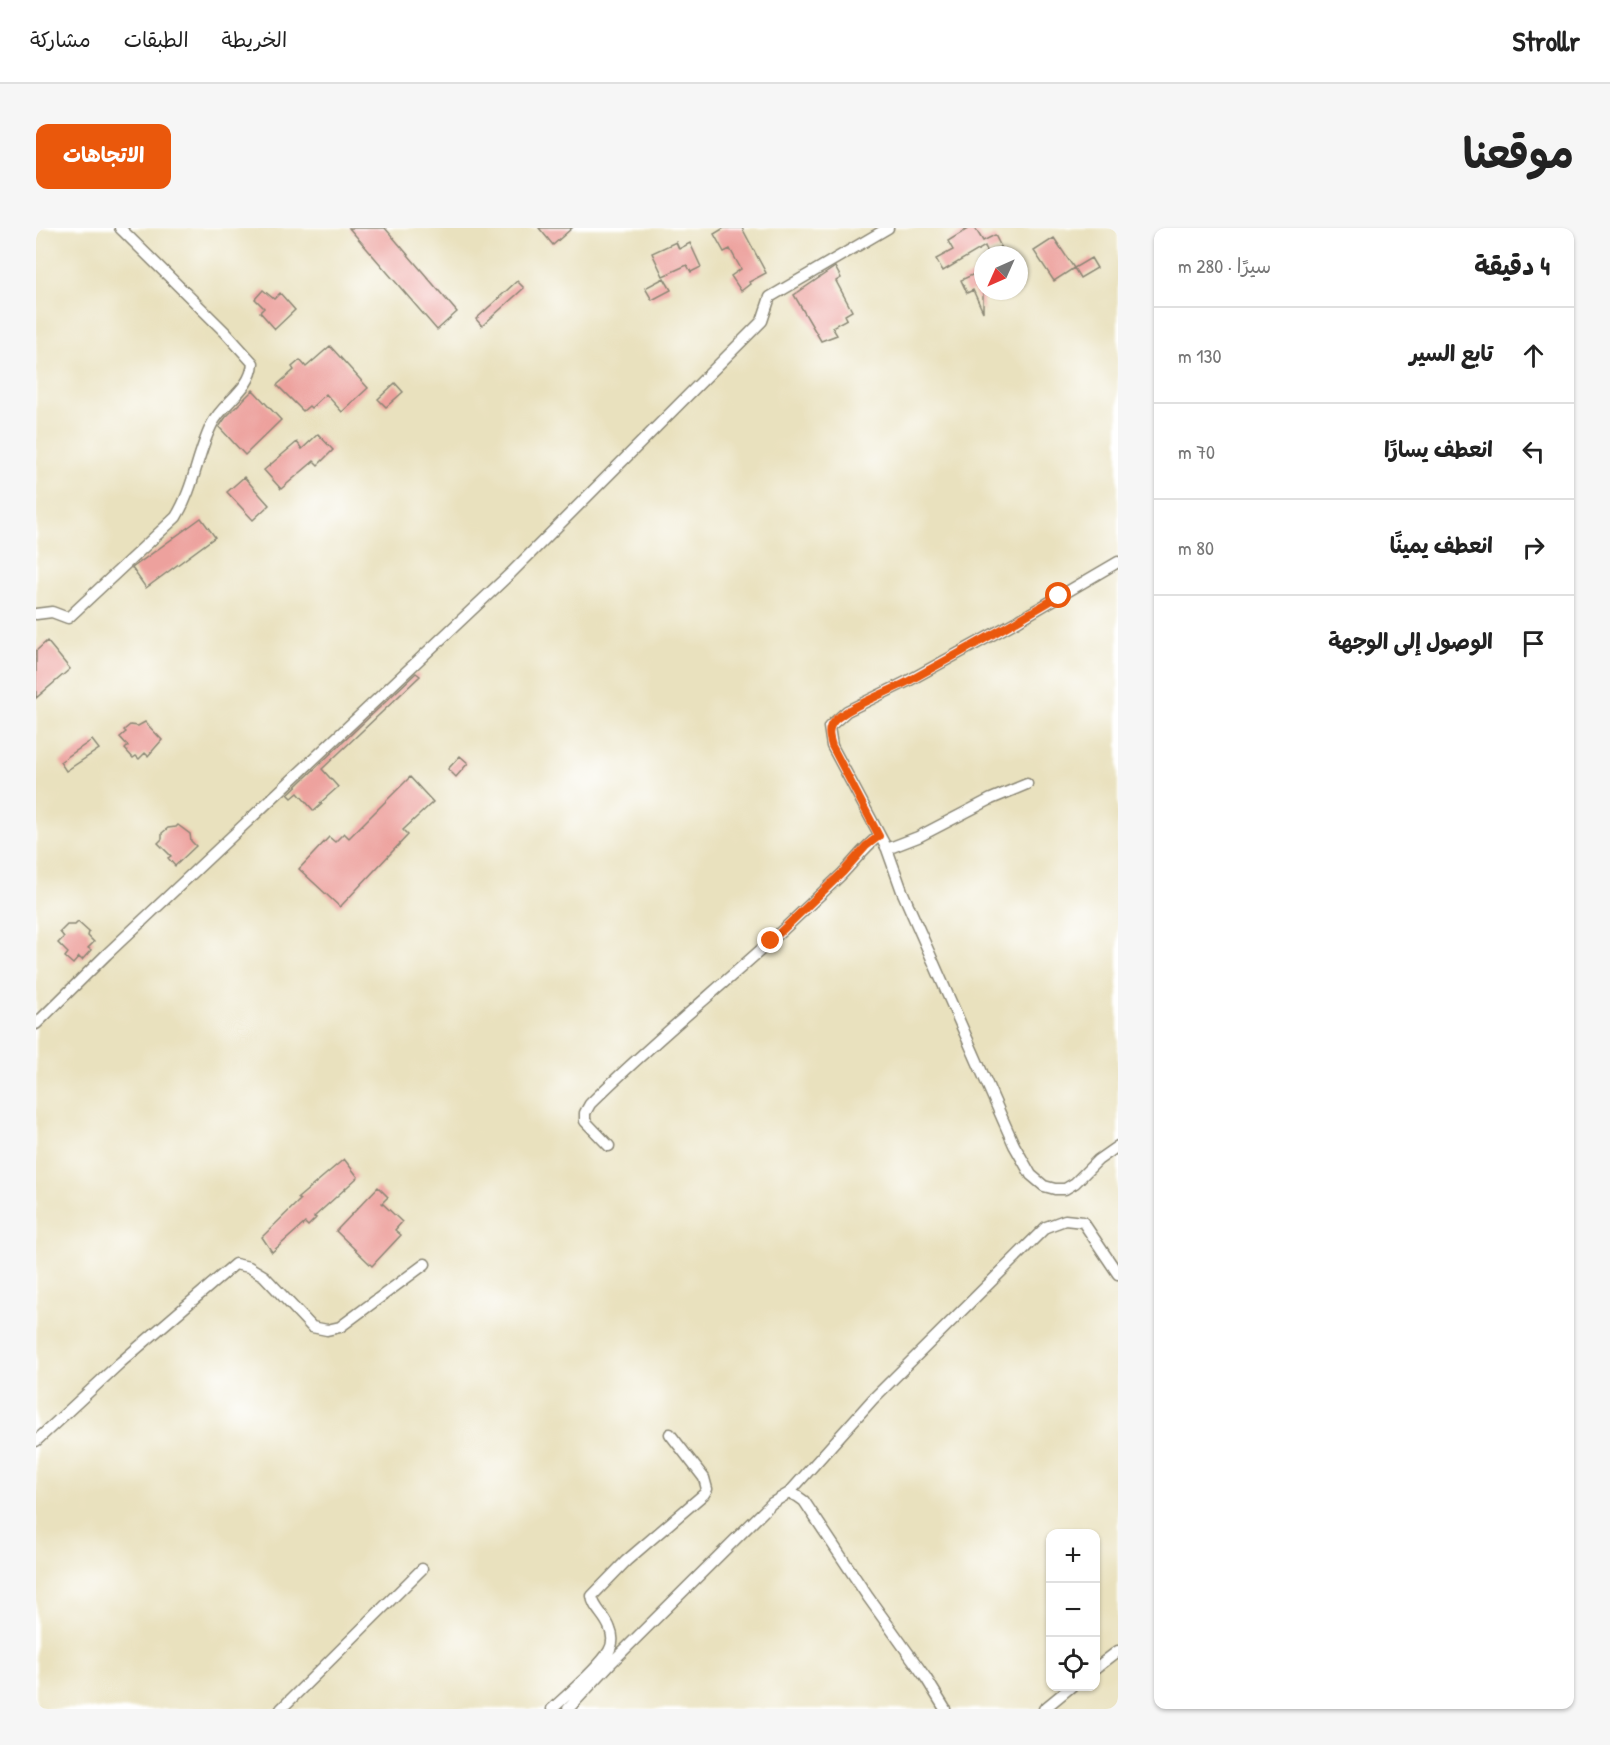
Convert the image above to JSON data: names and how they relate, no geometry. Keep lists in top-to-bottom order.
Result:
{
  "north": "bottom left",
  "page": {
    "header": "Strollr",
    "nav": ["الخريطة", "الطبقات", "مشاركة"],
    "title": "موقعنا",
    "buttons": "الاتجاهات",
    "heading": ["4 دقيقة", "سيرًا · 280 m"],
    "list": [
      ["تابع السير", "130 m"],
      ["انعطف يسارًا", "70 m"],
      ["انعطف يمينًا", "80 m"],
      "الوصول إلى الوجهة"
    ],
    "map_buttons": ["+", "−"]
  }
}
